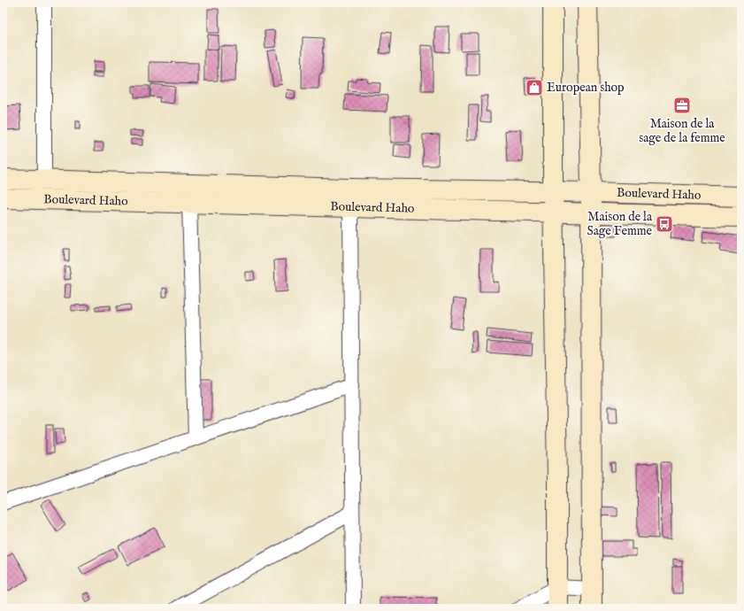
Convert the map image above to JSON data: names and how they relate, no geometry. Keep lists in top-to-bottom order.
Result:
{
  "streets": {
    "main road": ["Boulevard Haho"]
  },
  "places": {
    "shop": ["European shop"],
    "office": ["Maison de la sage de la femme"],
    "bus stop": ["Maison de la Sage Femme"]
  }
}
